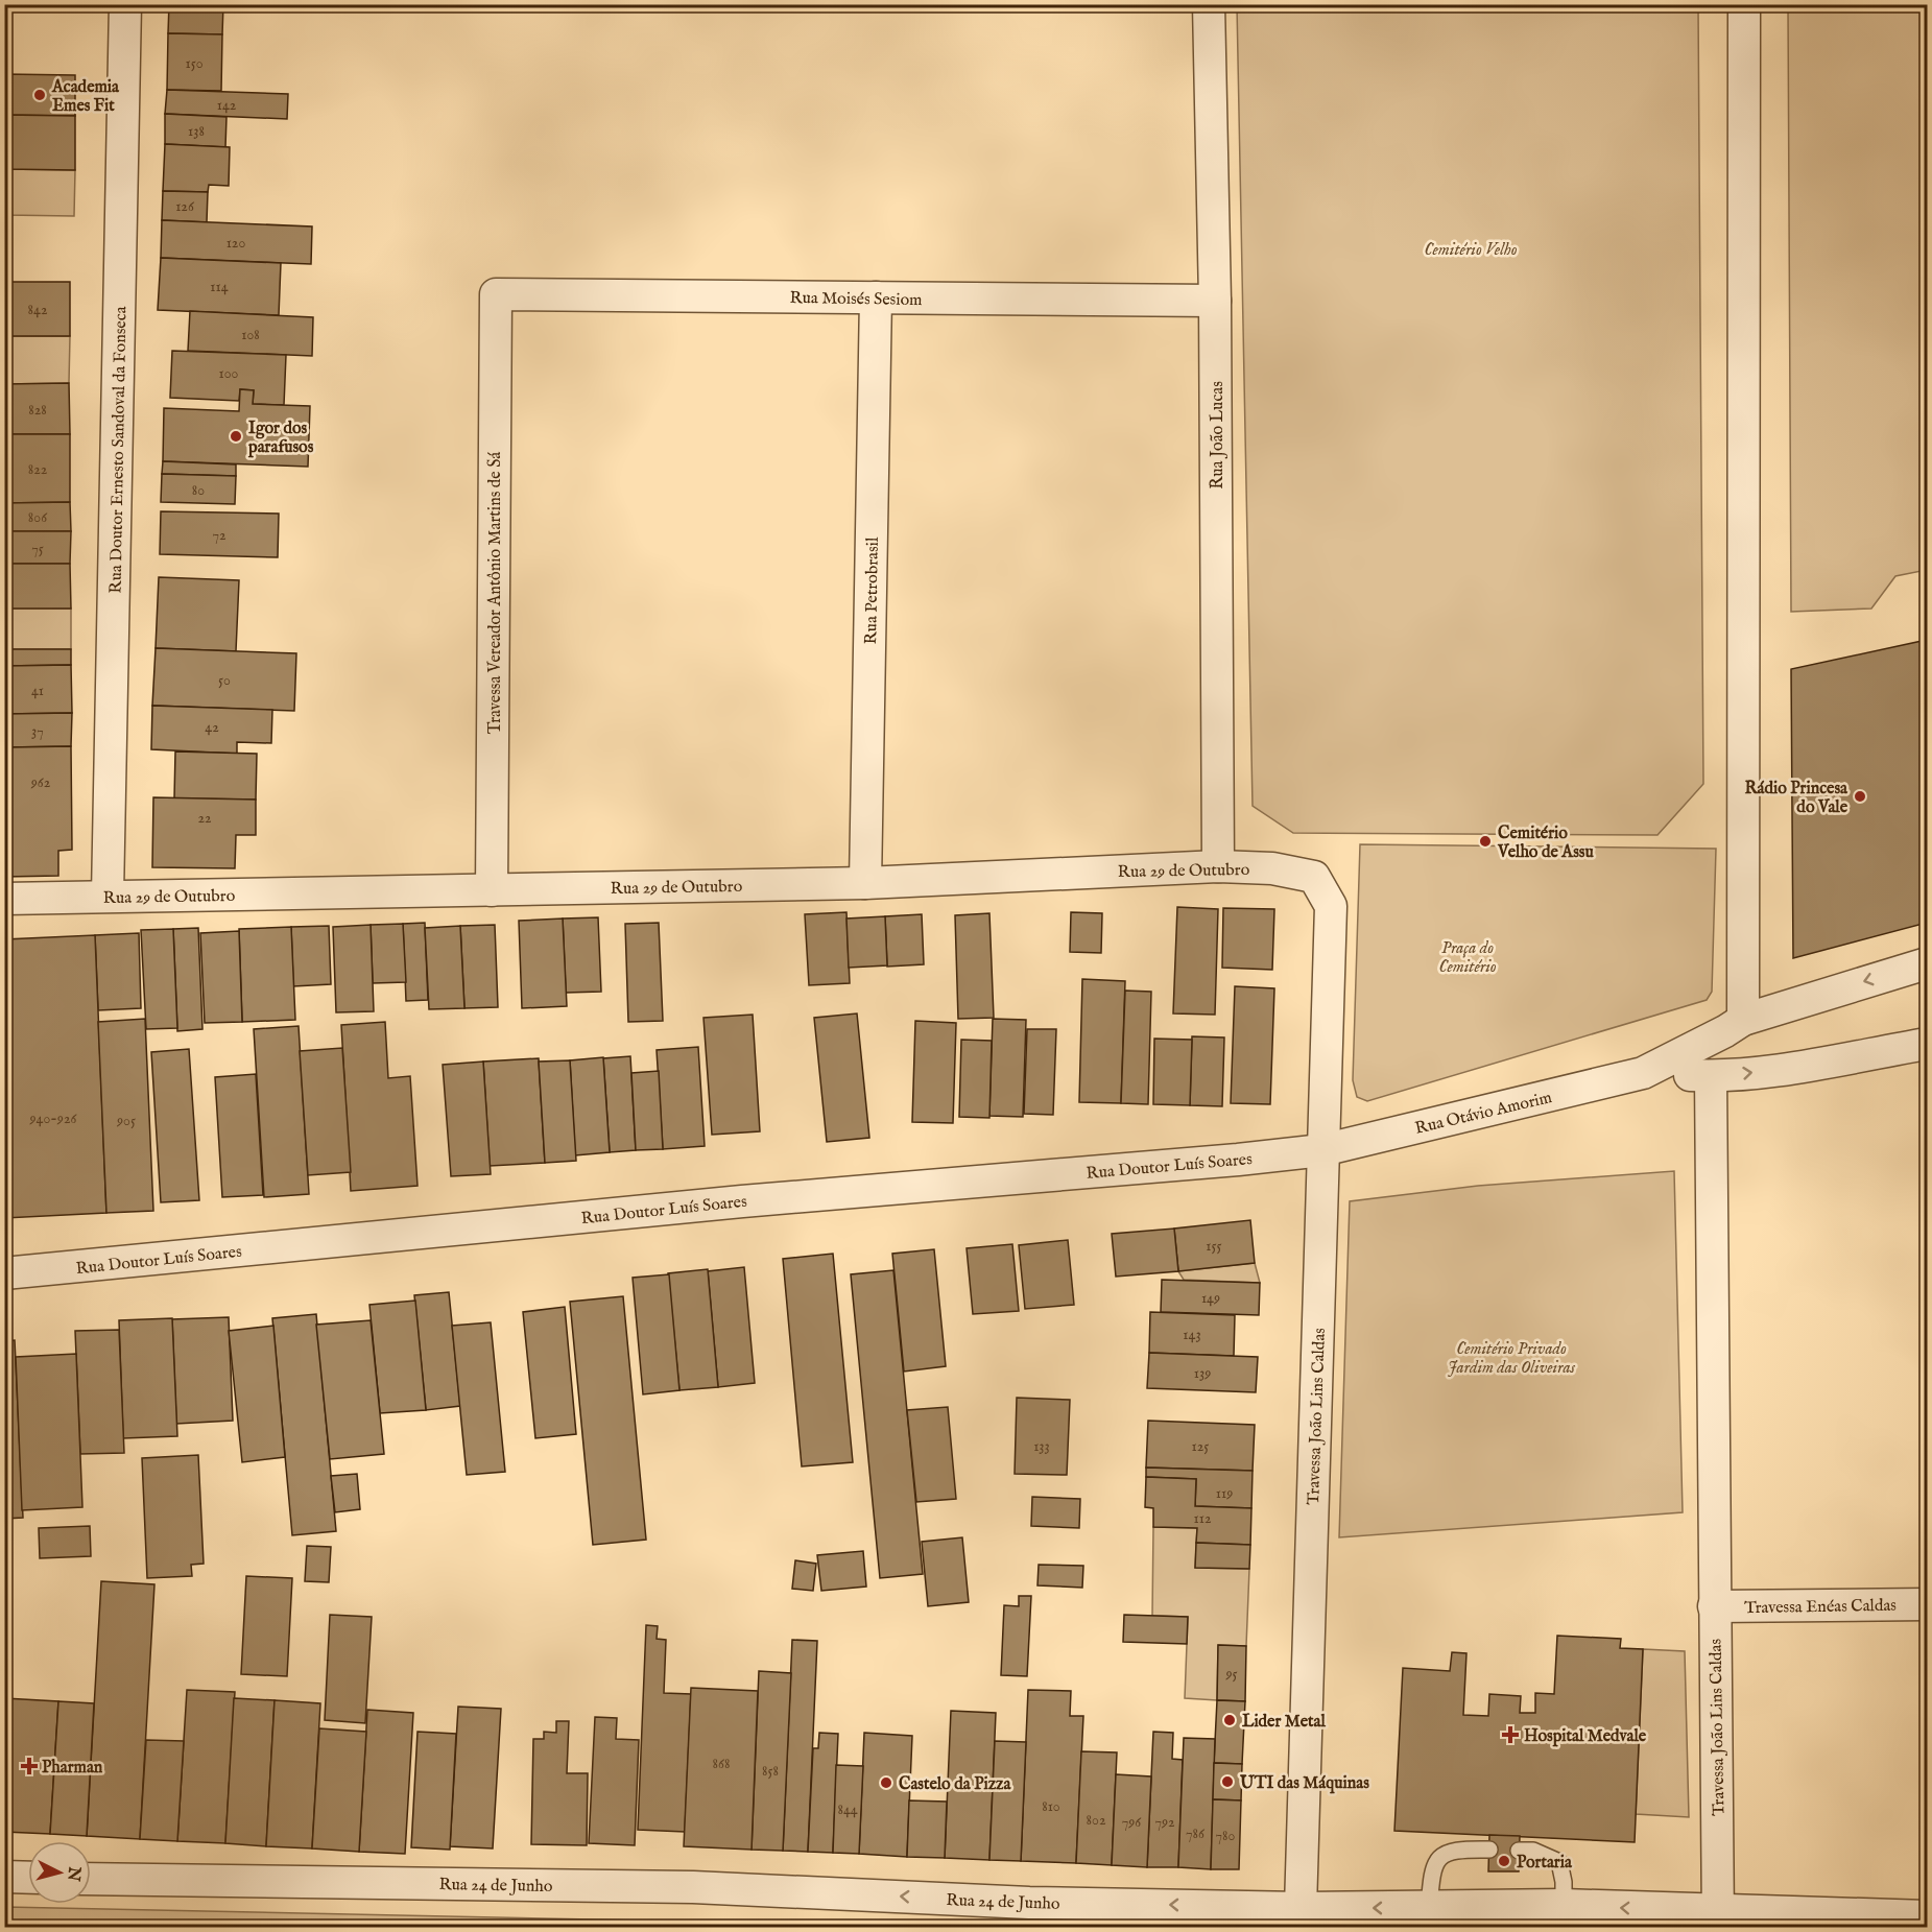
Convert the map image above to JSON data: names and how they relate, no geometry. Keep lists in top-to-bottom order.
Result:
{
  "streets": {
    "street": [
      "Rua Moisés Sesiom",
      "Rua João Lucas",
      "Rua Doutor Ernesto Sandoval da Fonseca",
      "Rua Petrobrasil",
      "Travessa Vereador Antônio Martins de Sá",
      "Rua 29 de Outubro",
      "Rua Otávio Amorim",
      "Rua Doutor Luís Soares",
      "Travessa João Lins Caldas",
      "Travessa Enéas Caldas",
      "Rua 24 de Junho"
    ]
  },
  "crossings": [
    ["Rua Moisés Sesiom", "Rua João Lucas"],
    ["Rua Moisés Sesiom", "Rua Petrobrasil"],
    ["Rua Moisés Sesiom", "Travessa Vereador Antônio Martins de Sá"],
    ["Rua João Lucas", "Rua 29 de Outubro"],
    ["Rua Doutor Ernesto Sandoval da Fonseca", "Rua 29 de Outubro"],
    ["Rua Petrobrasil", "Rua 29 de Outubro"],
    ["Travessa Vereador Antônio Martins de Sá", "Rua 29 de Outubro"],
    ["Rua 29 de Outubro", "Travessa João Lins Caldas"],
    ["Rua Otávio Amorim", "Rua Doutor Luís Soares"],
    ["Rua Otávio Amorim", "Travessa João Lins Caldas"],
    ["Rua Doutor Luís Soares", "Travessa João Lins Caldas"],
    ["Travessa João Lins Caldas", "Travessa Enéas Caldas"],
    ["Travessa João Lins Caldas", "Rua 24 de Junho"]
  ],
  "one_way": ["Rua 24 de Junho"],
  "parks": ["Cemitério Velho", "Praça do Cemitério", "Cemitério Privado Jardim das Oliveiras"],
  "places": {
    "other": [
      "Academia Emes Fit",
      "Igor dos parafusos",
      "Rádio Princesa do Vale",
      "Cemitério Velho de Assu",
      "Lider Metal",
      "UTI das Máquinas",
      "Castelo da Pizza",
      "Portaria"
    ],
    "health": ["Hospital Medvale", "Pharman"]
  },
  "house_numbers": [
    "150",
    "142",
    "138",
    "126",
    "120",
    "114",
    "842",
    "108",
    "100",
    "828",
    "822",
    "80",
    "806",
    "72",
    "75",
    "50",
    "41",
    "42",
    "37",
    "962",
    "22",
    "940-926",
    "905",
    "155",
    "149",
    "143",
    "139",
    "133",
    "125",
    "119",
    "112",
    "95",
    "868",
    "858",
    "810",
    "844",
    "802",
    "796",
    "792",
    "786",
    "780"
  ],
  "north": "right"
}
